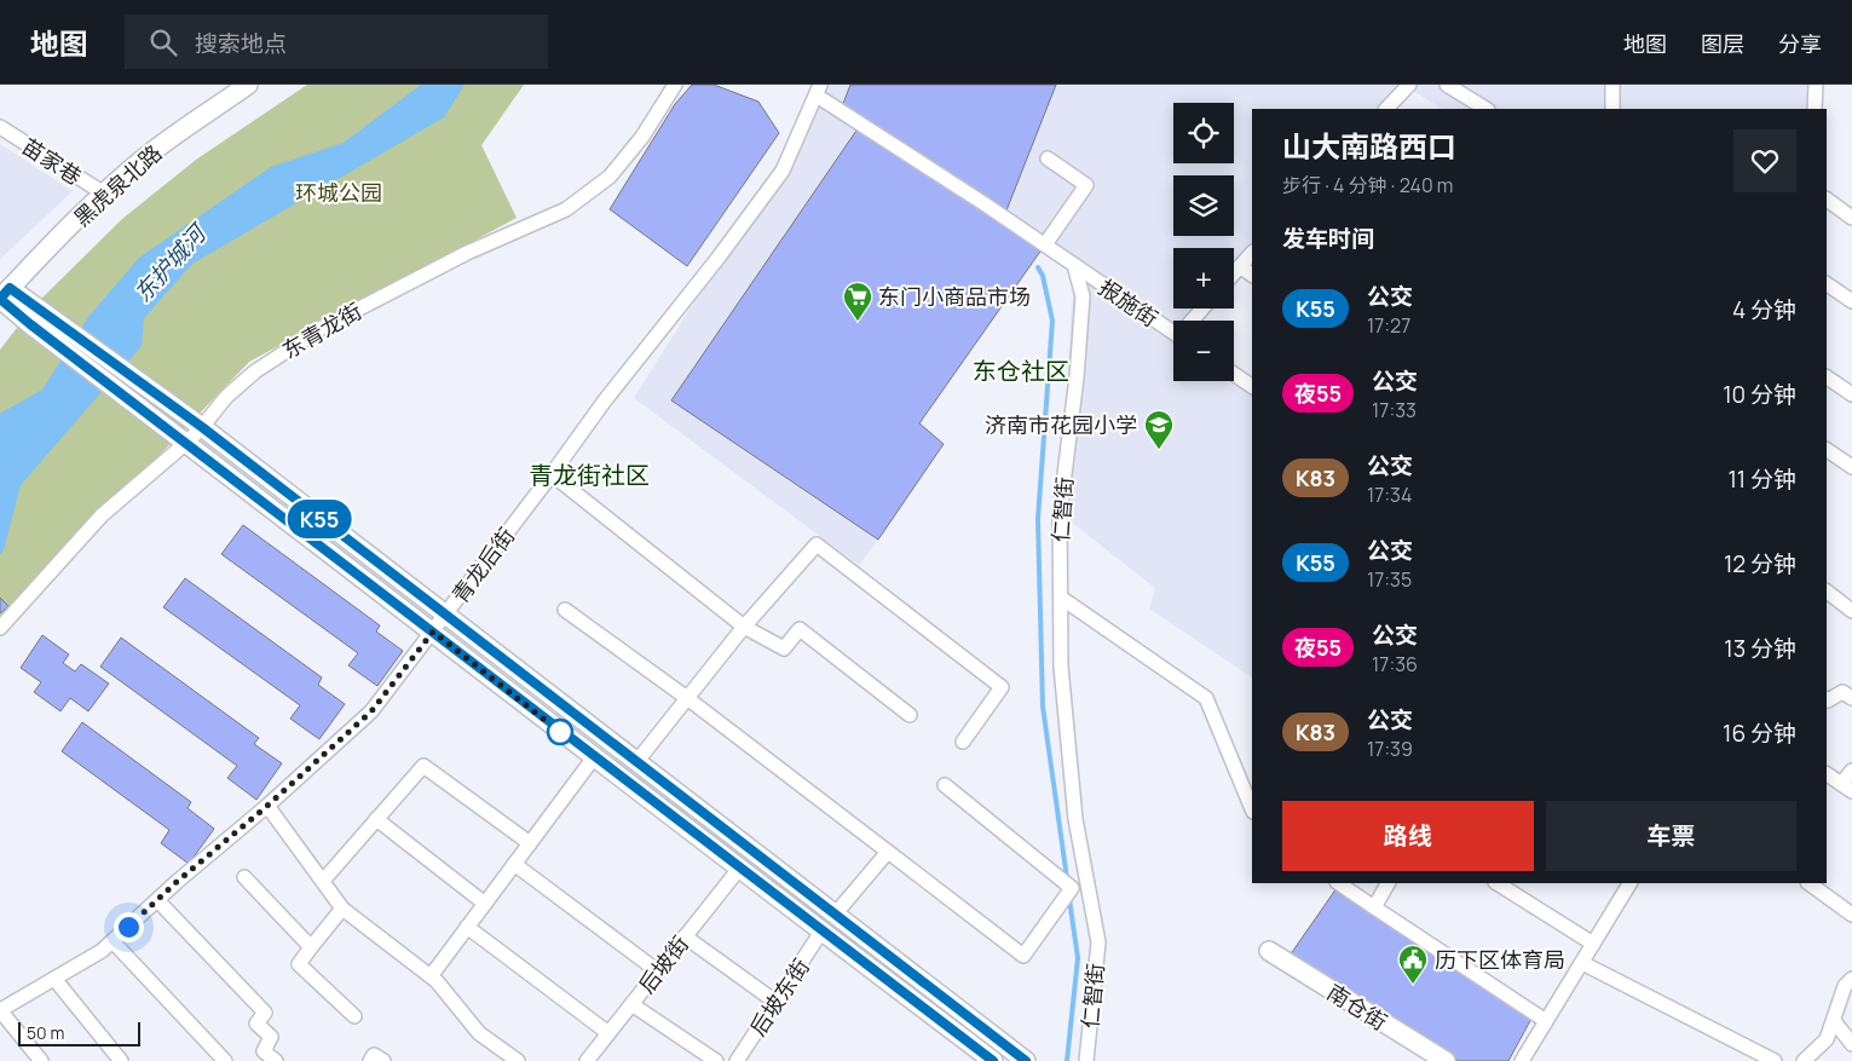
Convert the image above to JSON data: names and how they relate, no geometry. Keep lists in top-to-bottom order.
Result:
{
  "streets": {
    "main road": ["黑虎泉北路", "南仓街"],
    "street": [
      "苗家巷",
      "报施街",
      "东青龙街",
      "仁智街",
      "青龙后街",
      "后坡街",
      "后坡东街"
    ]
  },
  "crossings": [
    ["苗家巷", "黑虎泉北路"],
    ["报施街", "仁智街"]
  ],
  "districts": ["东仓社区", "青龙街社区"],
  "water": ["东护城河"],
  "parks": ["环城公园"],
  "places": {
    "supermarket": ["东门小商品市场"],
    "school or university": ["济南市花园小学"],
    "public building": ["历下区体育局"]
  },
  "lines": ["bus line K55"],
  "scale_bar": "50 m",
  "page": {
    "header": "地图",
    "search": "搜索地点",
    "nav": ["地图", "图层", "分享"],
    "on_map": "K55",
    "map_buttons": ["+", "−"],
    "heading": [
      ["山大南路西口", "步行 · 4 分钟 · 240 m"],
      "发车时间"
    ],
    "list": [
      {
        "mark": "K55",
        "name": "公交",
        "note": "17:27",
        "value": "4 分钟"
      },
      {
        "mark": "夜55",
        "name": "公交",
        "note": "17:33",
        "value": "10 分钟"
      },
      {
        "mark": "K83",
        "name": "公交",
        "note": "17:34",
        "value": "11 分钟"
      },
      {
        "mark": "K55",
        "name": "公交",
        "note": "17:35",
        "value": "12 分钟"
      },
      {
        "mark": "夜55",
        "name": "公交",
        "note": "17:36",
        "value": "13 分钟"
      },
      {
        "mark": "K83",
        "name": "公交",
        "note": "17:39",
        "value": "16 分钟"
      }
    ],
    "buttons": ["路线", "车票"],
    "scale": "50 m"
  }
}
